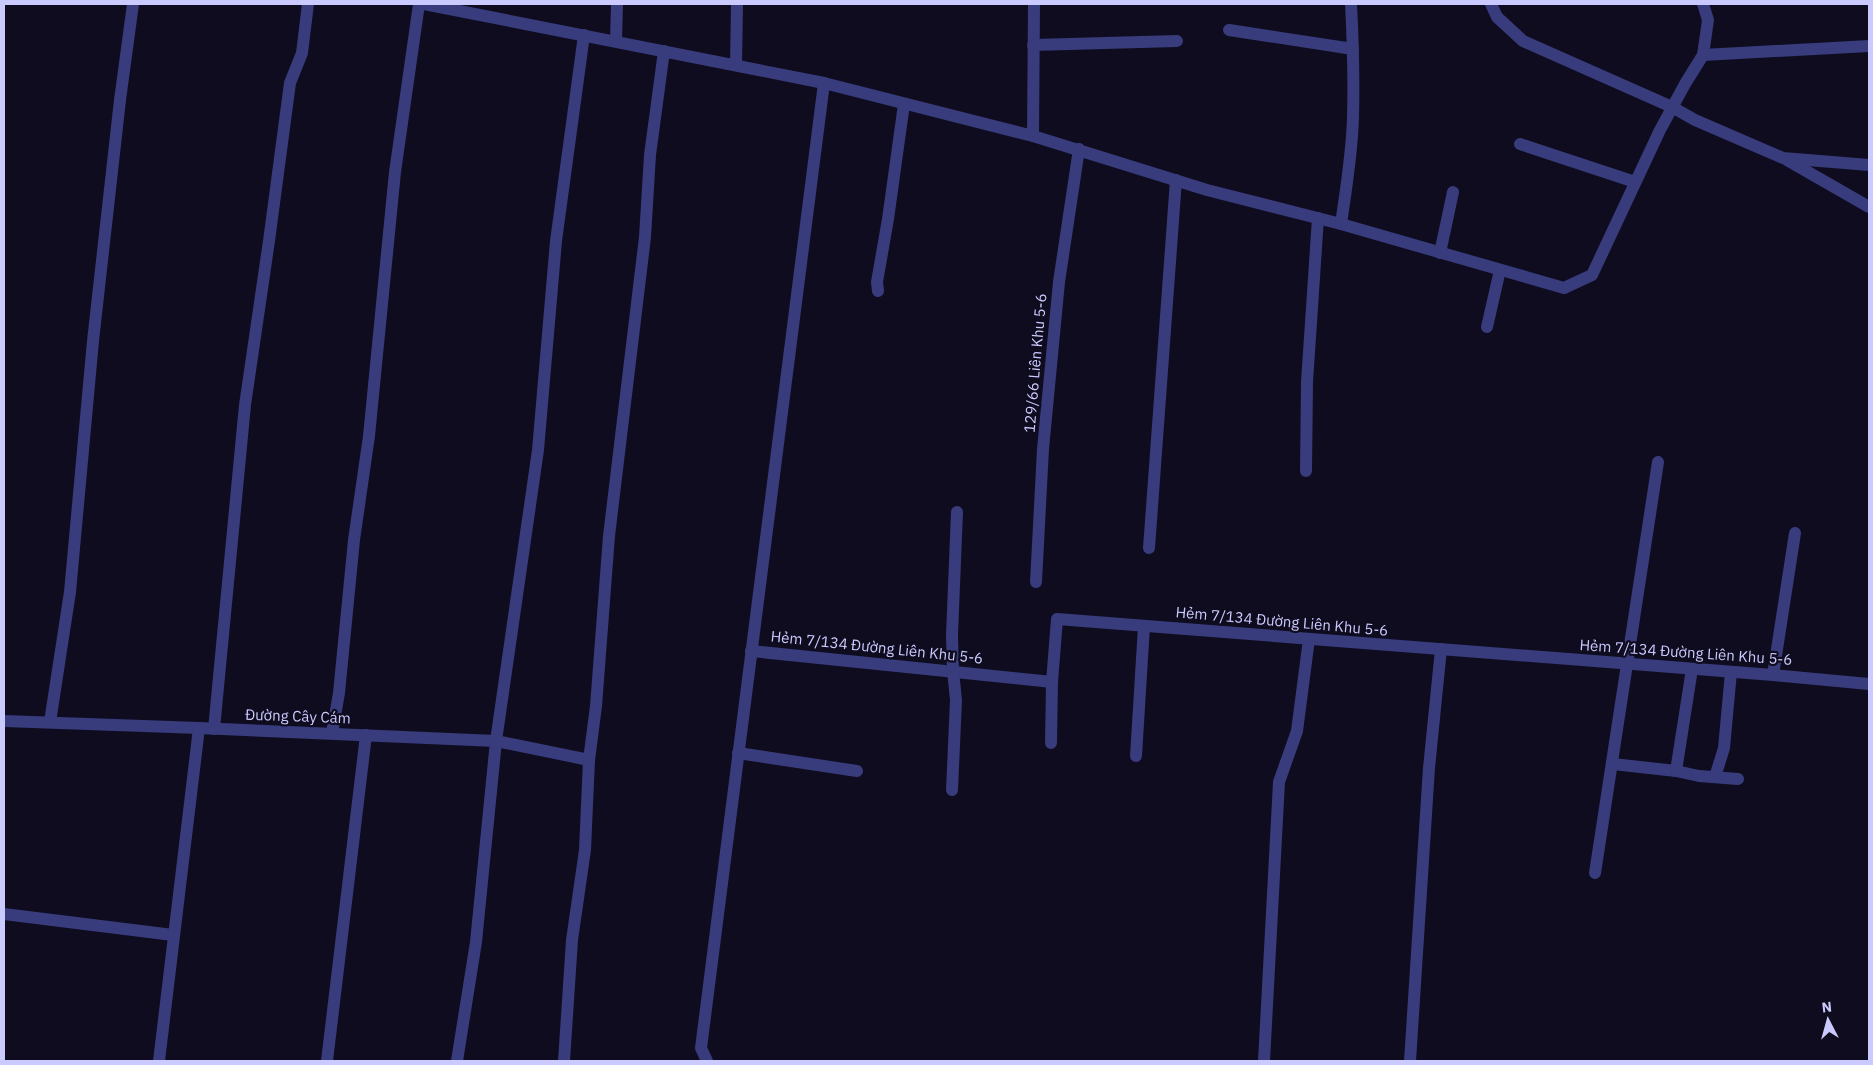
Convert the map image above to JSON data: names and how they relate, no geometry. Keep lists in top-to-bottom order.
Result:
{
  "streets": {
    "street": ["129/66 Liên Khu 5-6", "Hẻm 7/134 Đường Liên Khu 5-6", "Đường Cây Cám"]
  },
  "north": "top"
}
